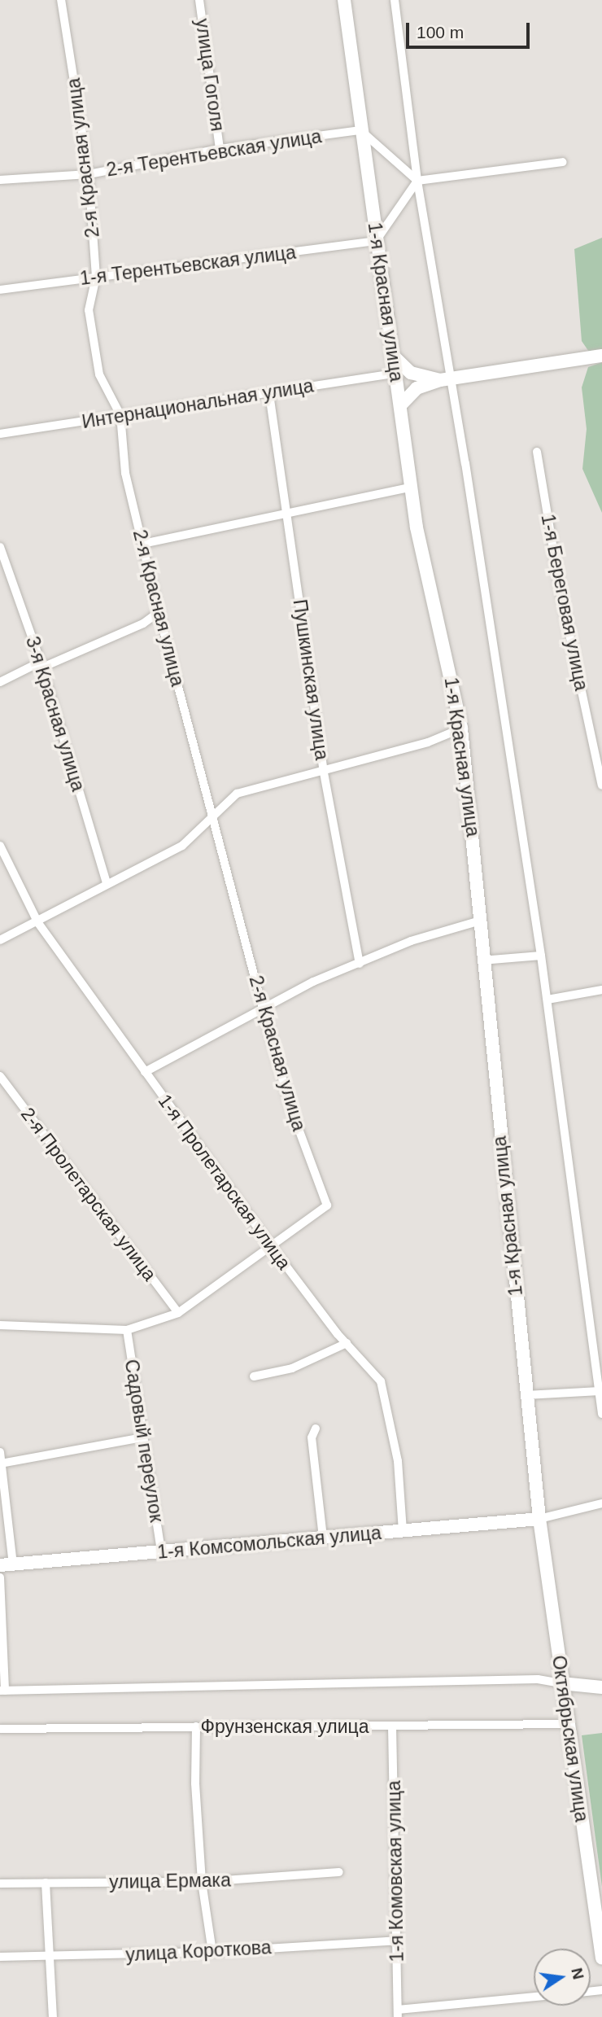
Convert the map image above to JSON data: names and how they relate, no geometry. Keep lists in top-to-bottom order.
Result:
{
  "streets": {
    "main road": ["1-я Красная улица", "1-я Комсомольская улица", "Октябрьская улица"],
    "street": [
      "улица Гоголя",
      "2-я Терентьевская улица",
      "2-я Красная улица",
      "1-я Терентьевская улица",
      "Интернациональная улица",
      "1-я Береговая улица",
      "Пушкинская улица",
      "3-я Красная улица",
      "1-я Пролетарская улица",
      "2-я Пролетарская улица",
      "Садовый переулок",
      "Фрунзенская улица",
      "1-я Комовская улица",
      "улица Ермака",
      "улица Короткова"
    ]
  },
  "crossings": [
    ["улица Гоголя", "2-я Терентьевская улица"],
    ["2-я Терентьевская улица", "2-я Красная улица"],
    ["2-я Терентьевская улица", "1-я Красная улица"],
    ["2-я Красная улица", "1-я Терентьевская улица"],
    ["2-я Красная улица", "Интернациональная улица"],
    ["2-я Красная улица", "1-я Пролетарская улица"],
    ["1-я Терентьевская улица", "1-я Красная улица"],
    ["1-я Красная улица", "Интернациональная улица"],
    ["1-я Красная улица", "1-я Комсомольская улица"],
    ["1-я Красная улица", "Октябрьская улица"],
    ["Интернациональная улица", "Пушкинская улица"],
    ["1-я Пролетарская улица", "1-я Комсомольская улица"],
    ["Садовый переулок", "1-я Комсомольская улица"],
    ["1-я Комсомольская улица", "Октябрьская улица"],
    ["Фрунзенская улица", "Октябрьская улица"],
    ["Фрунзенская улица", "1-я Комовская улица"],
    ["1-я Комовская улица", "улица Короткова"]
  ],
  "scale_bar": "100 m",
  "north": "right"
}
